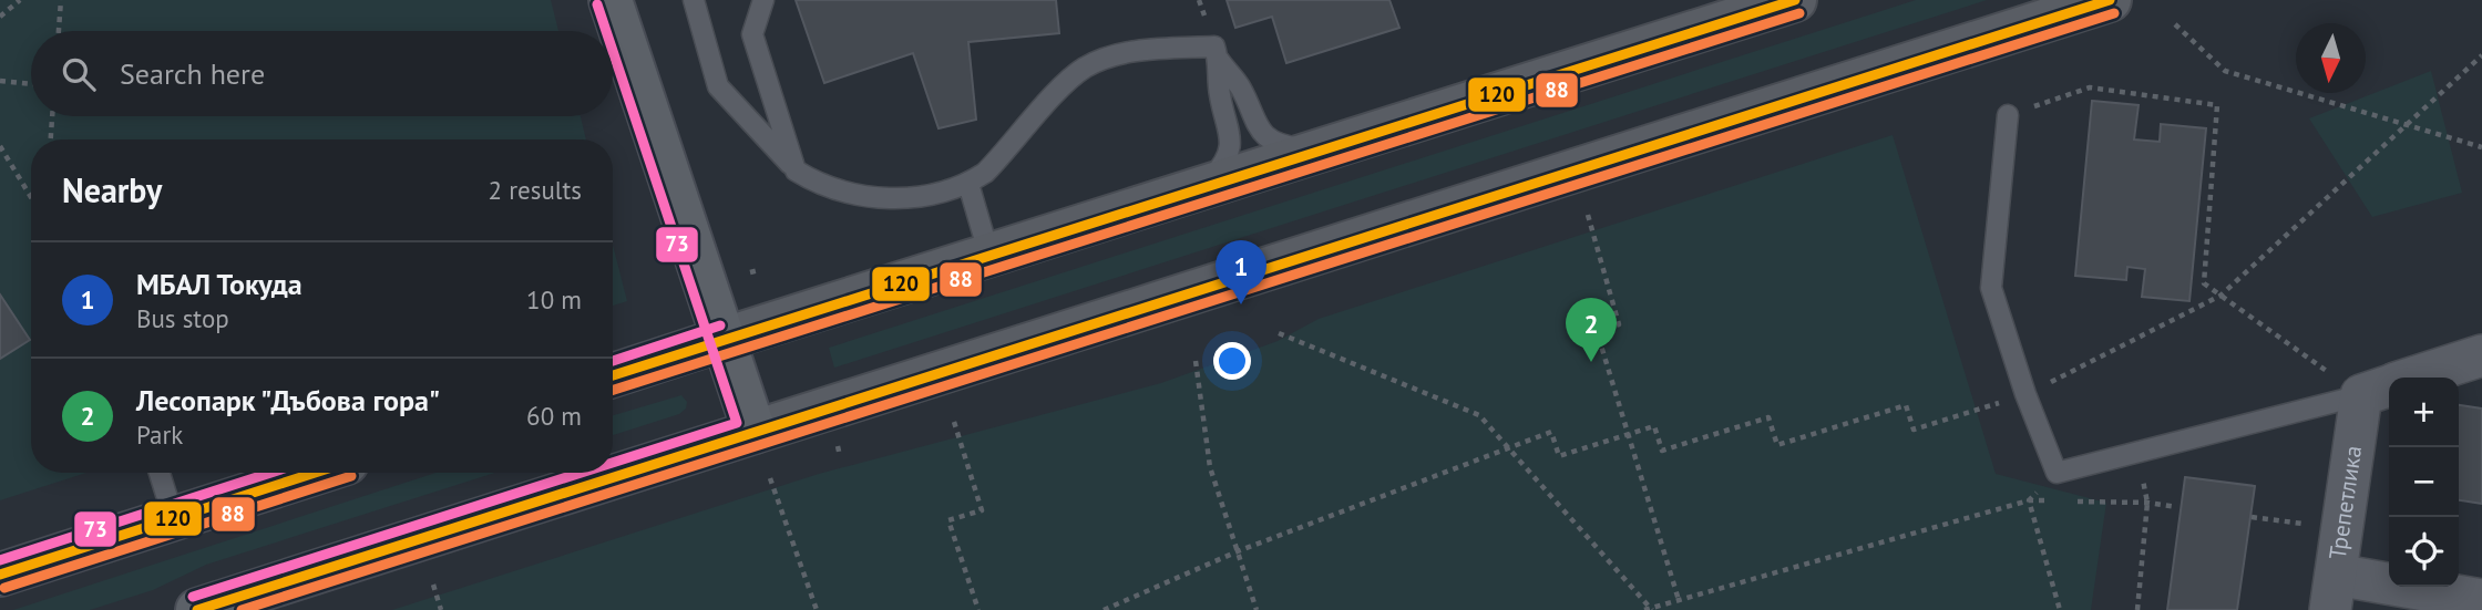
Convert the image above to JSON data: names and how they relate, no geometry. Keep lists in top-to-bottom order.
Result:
{
  "streets": {
    "street": ["Трепетлика"]
  },
  "lines": ["transit line 120", "transit line 73", "transit line 88"],
  "north": "bottom",
  "page": {
    "search": "Search here",
    "heading": ["Nearby", "2 results"],
    "pins": ["1", "2"],
    "list": [
      {
        "mark": "1",
        "name": "МБАЛ Токуда",
        "note": "Bus stop",
        "value": "10 m"
      },
      {
        "mark": "2",
        "name": "Лесопарк \"Дъбова гора\"",
        "note": "Park",
        "value": "60 m"
      }
    ],
    "map_buttons": ["+", "−"]
  }
}
